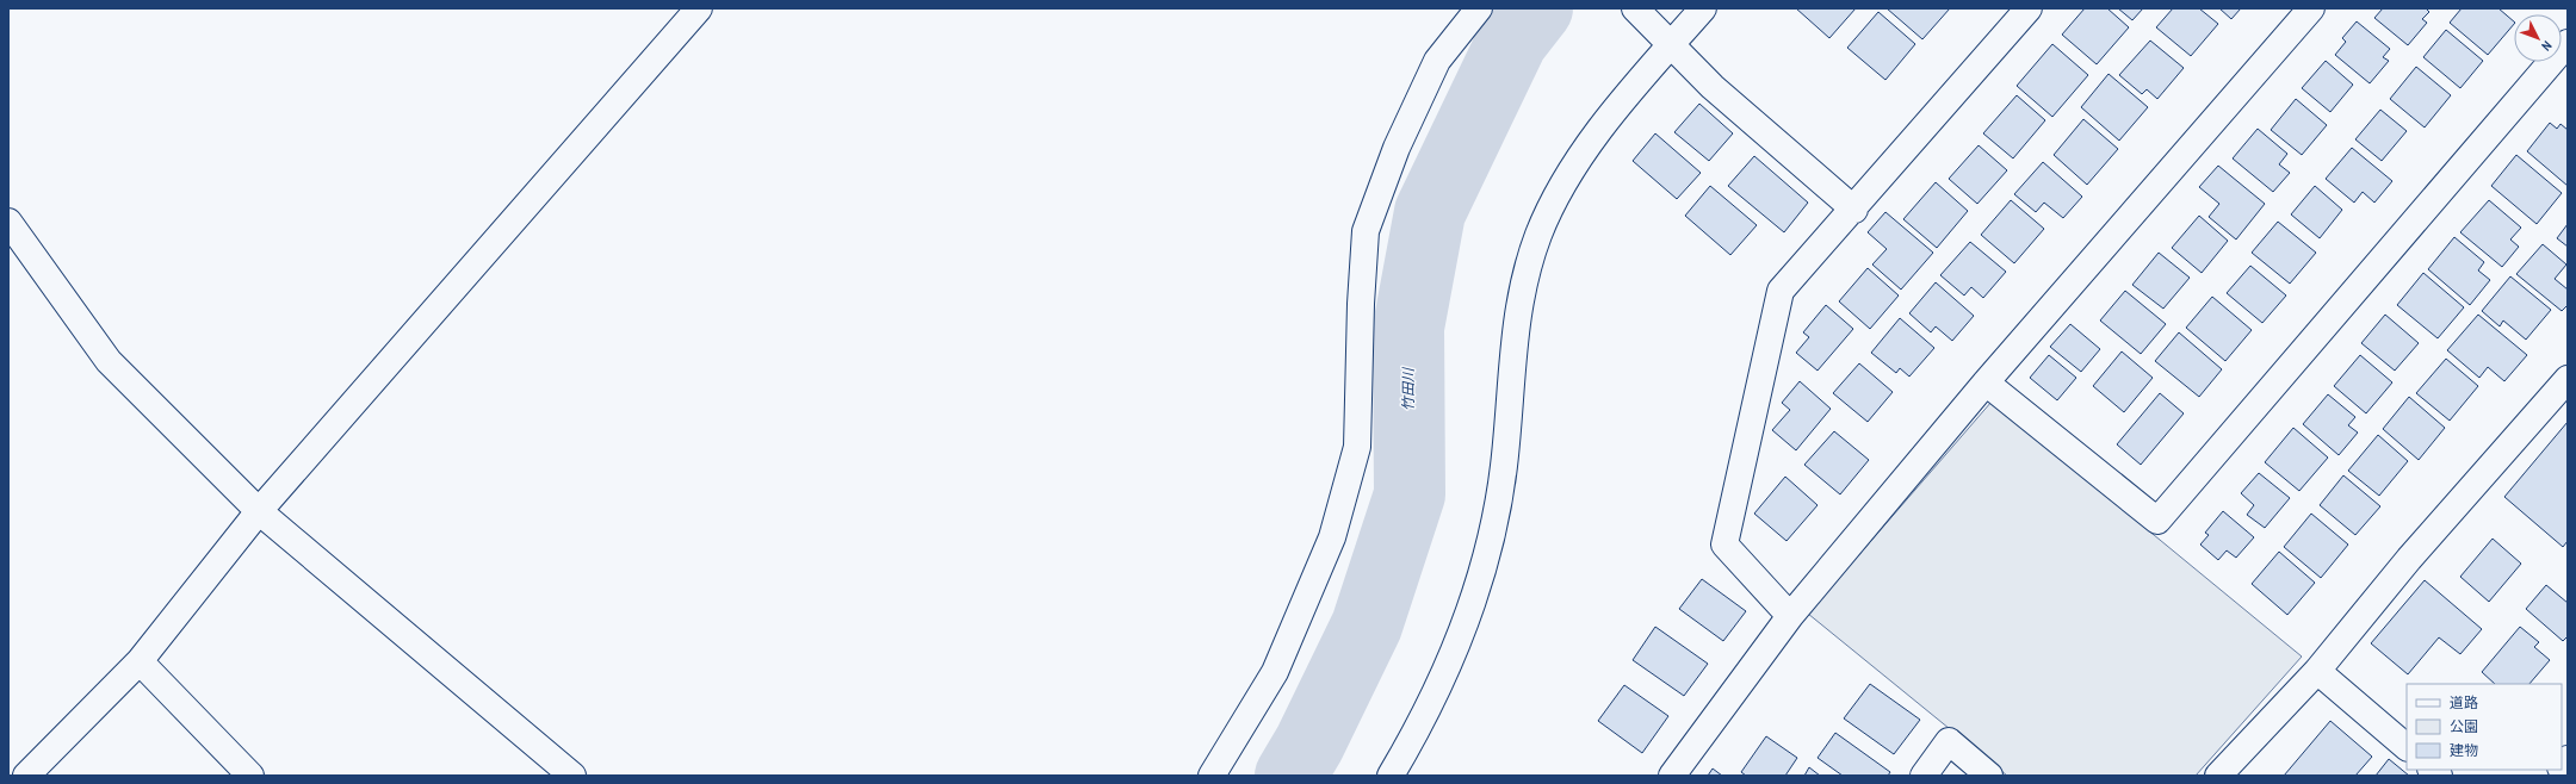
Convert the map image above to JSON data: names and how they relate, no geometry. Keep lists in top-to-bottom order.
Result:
{
  "water": ["竹田川"],
  "legend": ["道路", "公園", "建物"],
  "north": "bottom right"
}
